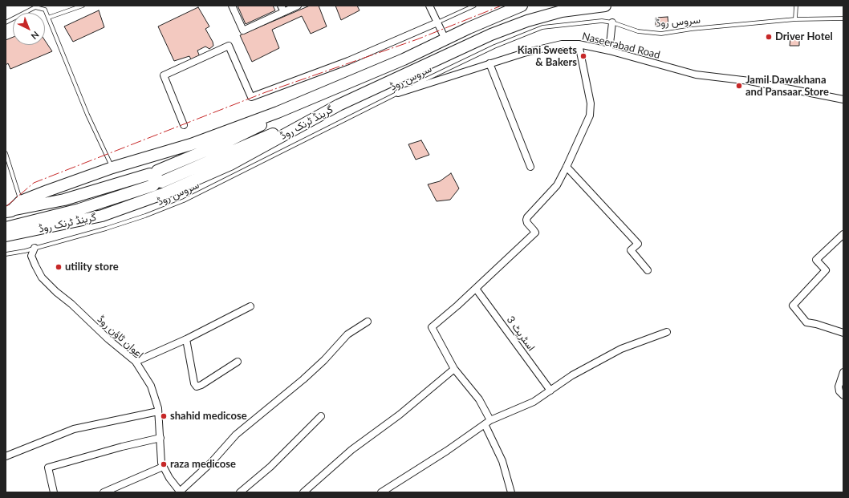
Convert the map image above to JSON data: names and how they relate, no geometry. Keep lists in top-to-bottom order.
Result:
{
  "streets": {
    "highway": ["گرینڈ ٹرنک روڈ"],
    "street": ["Naseerabad Road", "اسٹریٹ 3", "اعوان ٹاؤن روڈ"],
    "lane": ["سروس روڈ"]
  },
  "crossings": [
    ["سروس روڈ", "Naseerabad Road"],
    ["سروس روڈ", "اعوان ٹاؤن روڈ"]
  ],
  "places": [
    "Driver Hotel",
    "Kiani Sweets & Bakers",
    "Jamil Dawakhana and Pansaar Store",
    "utility store",
    "shahid medicose",
    "raza medicose"
  ],
  "north": "bottom right"
}
